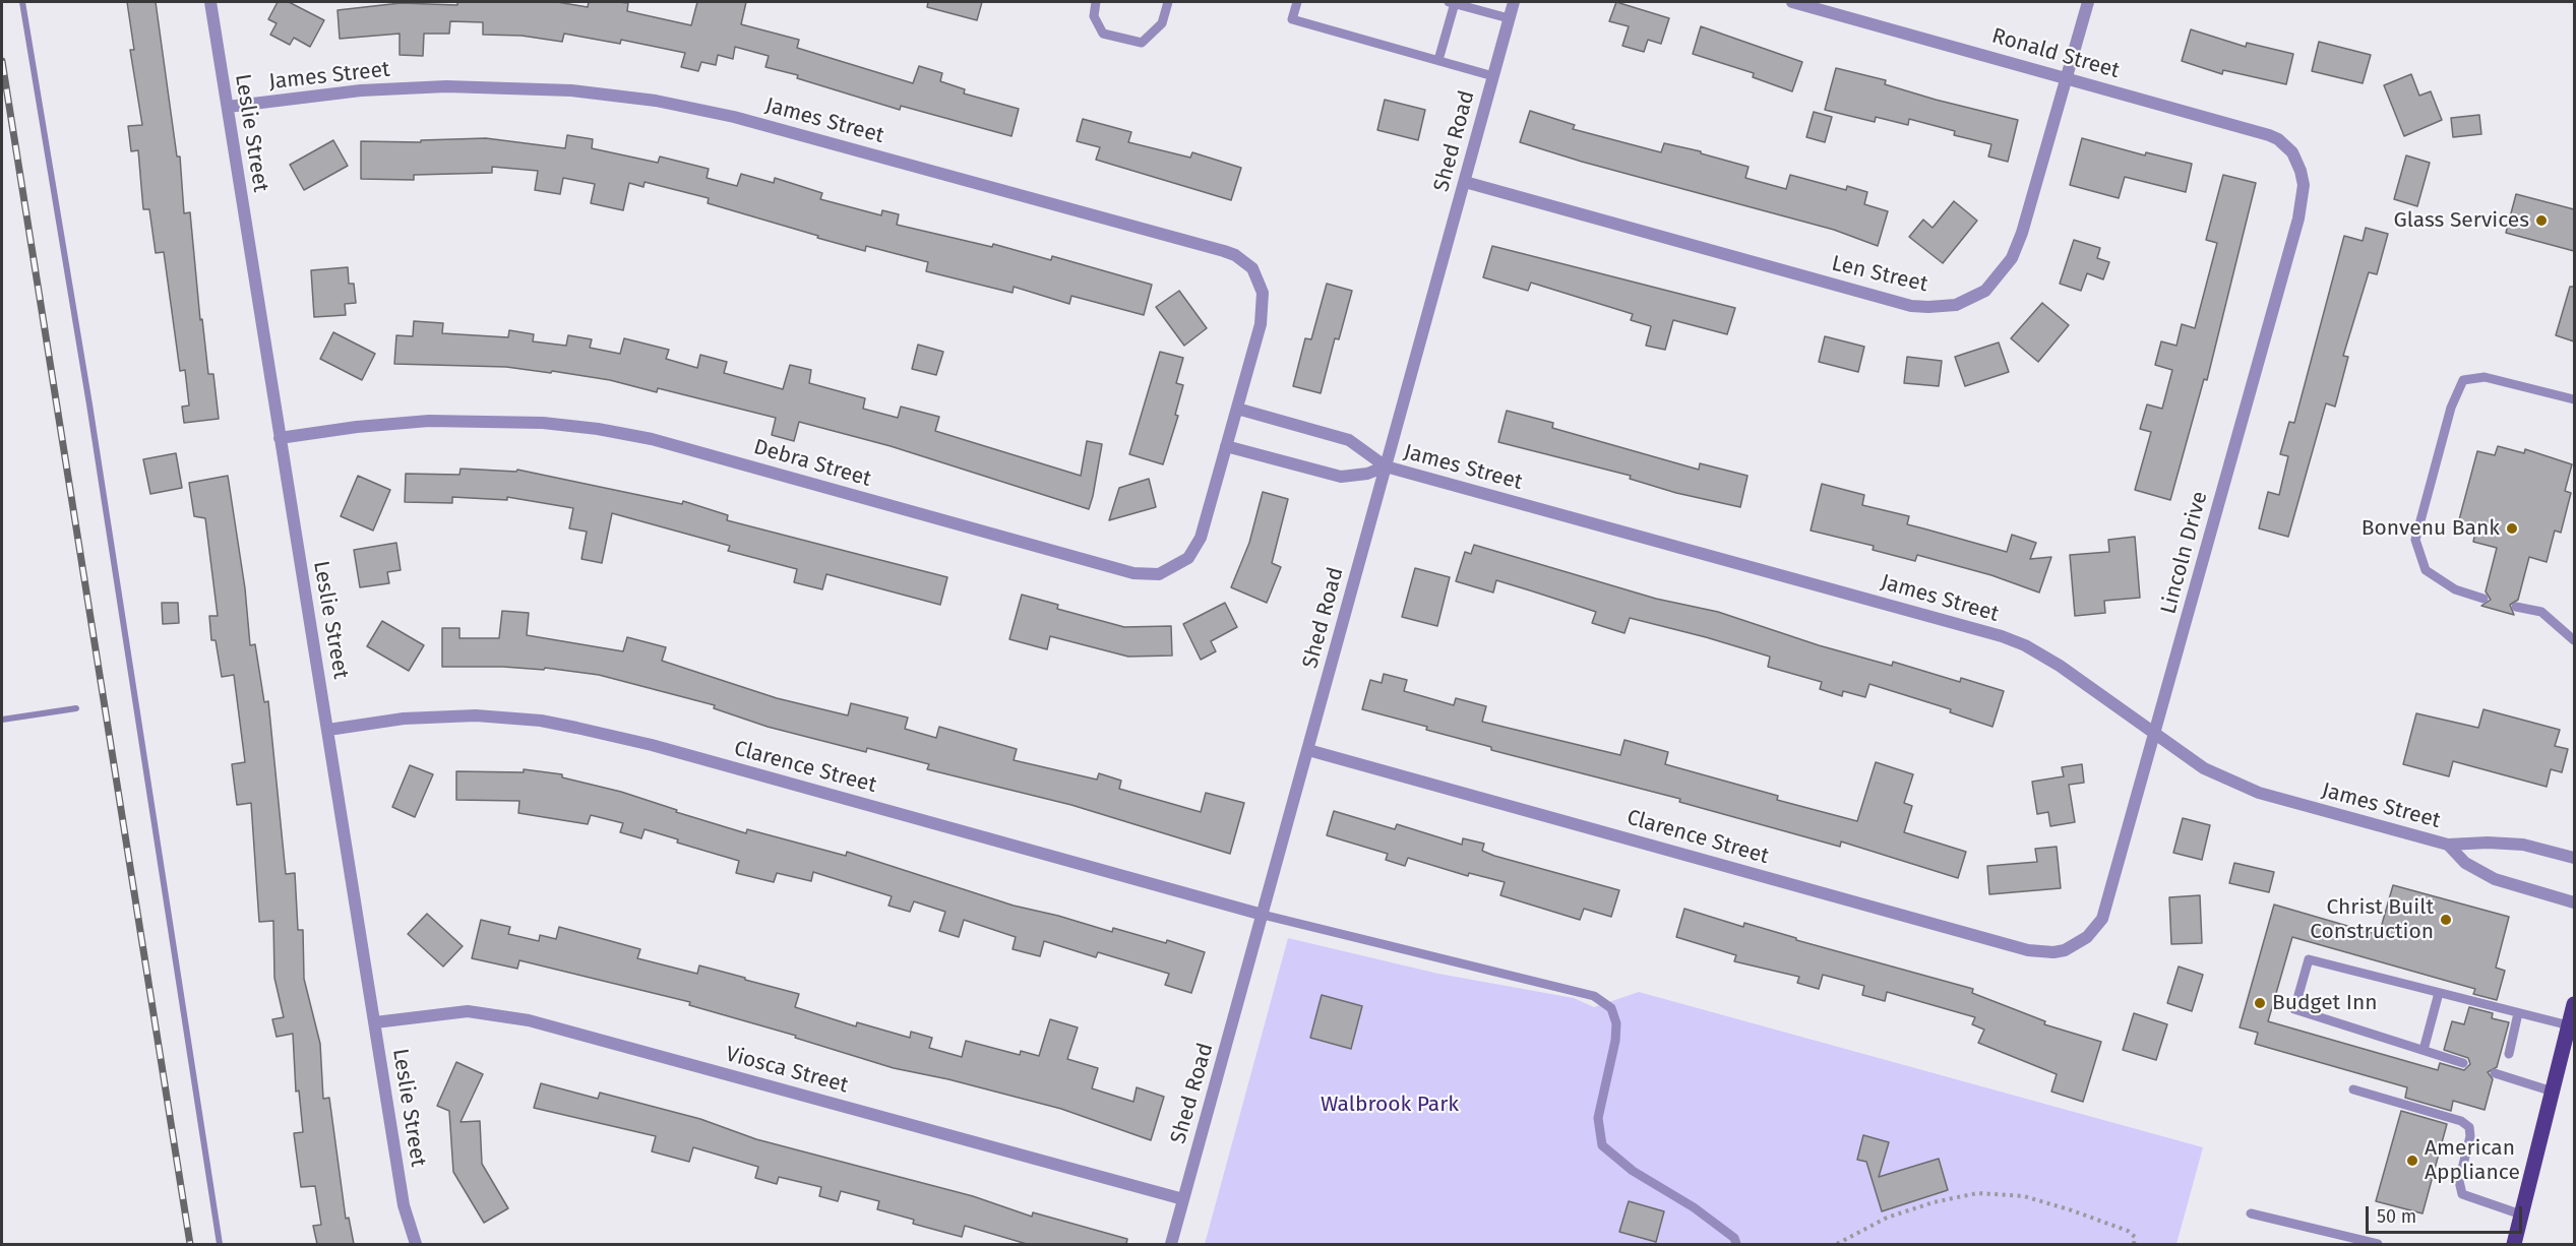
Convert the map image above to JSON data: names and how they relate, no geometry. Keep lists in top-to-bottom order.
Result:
{
  "streets": {
    "street": [
      "Ronald Street",
      "James Street",
      "Leslie Street",
      "Shed Road",
      "Len Street",
      "Debra Street",
      "Lincoln Drive",
      "Clarence Street",
      "Viosca Street"
    ]
  },
  "crossings": [
    ["Ronald Street", "Len Street"],
    ["Ronald Street", "Lincoln Drive"],
    ["James Street", "Leslie Street"],
    ["James Street", "Shed Road"],
    ["James Street", "Debra Street"],
    ["James Street", "Lincoln Drive"],
    ["Leslie Street", "Debra Street"],
    ["Leslie Street", "Clarence Street"],
    ["Leslie Street", "Viosca Street"],
    ["Shed Road", "Len Street"],
    ["Shed Road", "Clarence Street"],
    ["Shed Road", "Viosca Street"],
    ["Lincoln Drive", "Clarence Street"]
  ],
  "parks": ["Walbrook Park"],
  "places": [
    "Glass Services",
    "Bonvenu Bank",
    "Christ Built Construction",
    "Budget Inn",
    "American Appliance"
  ],
  "scale_bar": "50 m"
}
